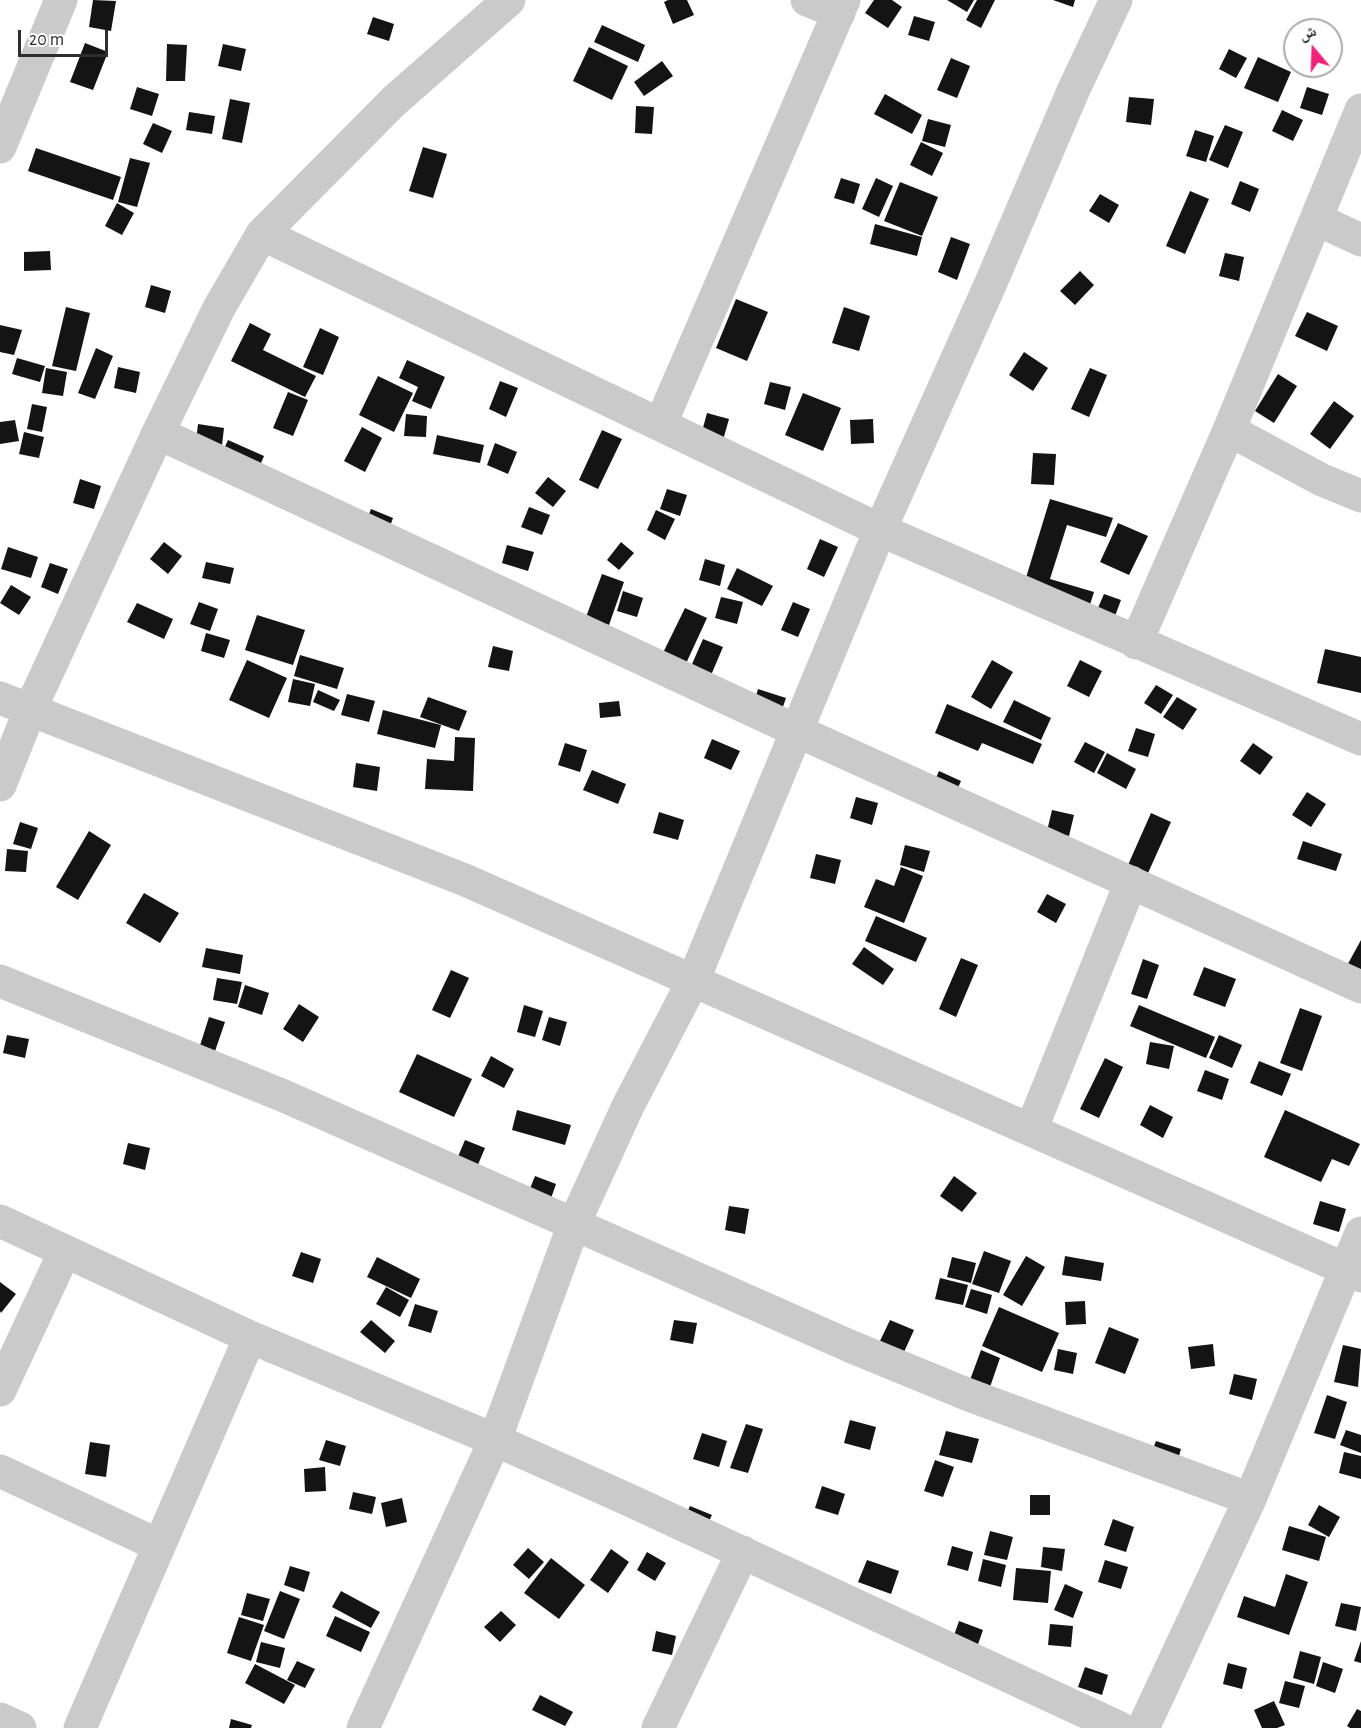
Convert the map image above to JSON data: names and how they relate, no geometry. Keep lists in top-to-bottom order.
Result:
{
  "scale_bar": "20 m",
  "north": "top"
}
